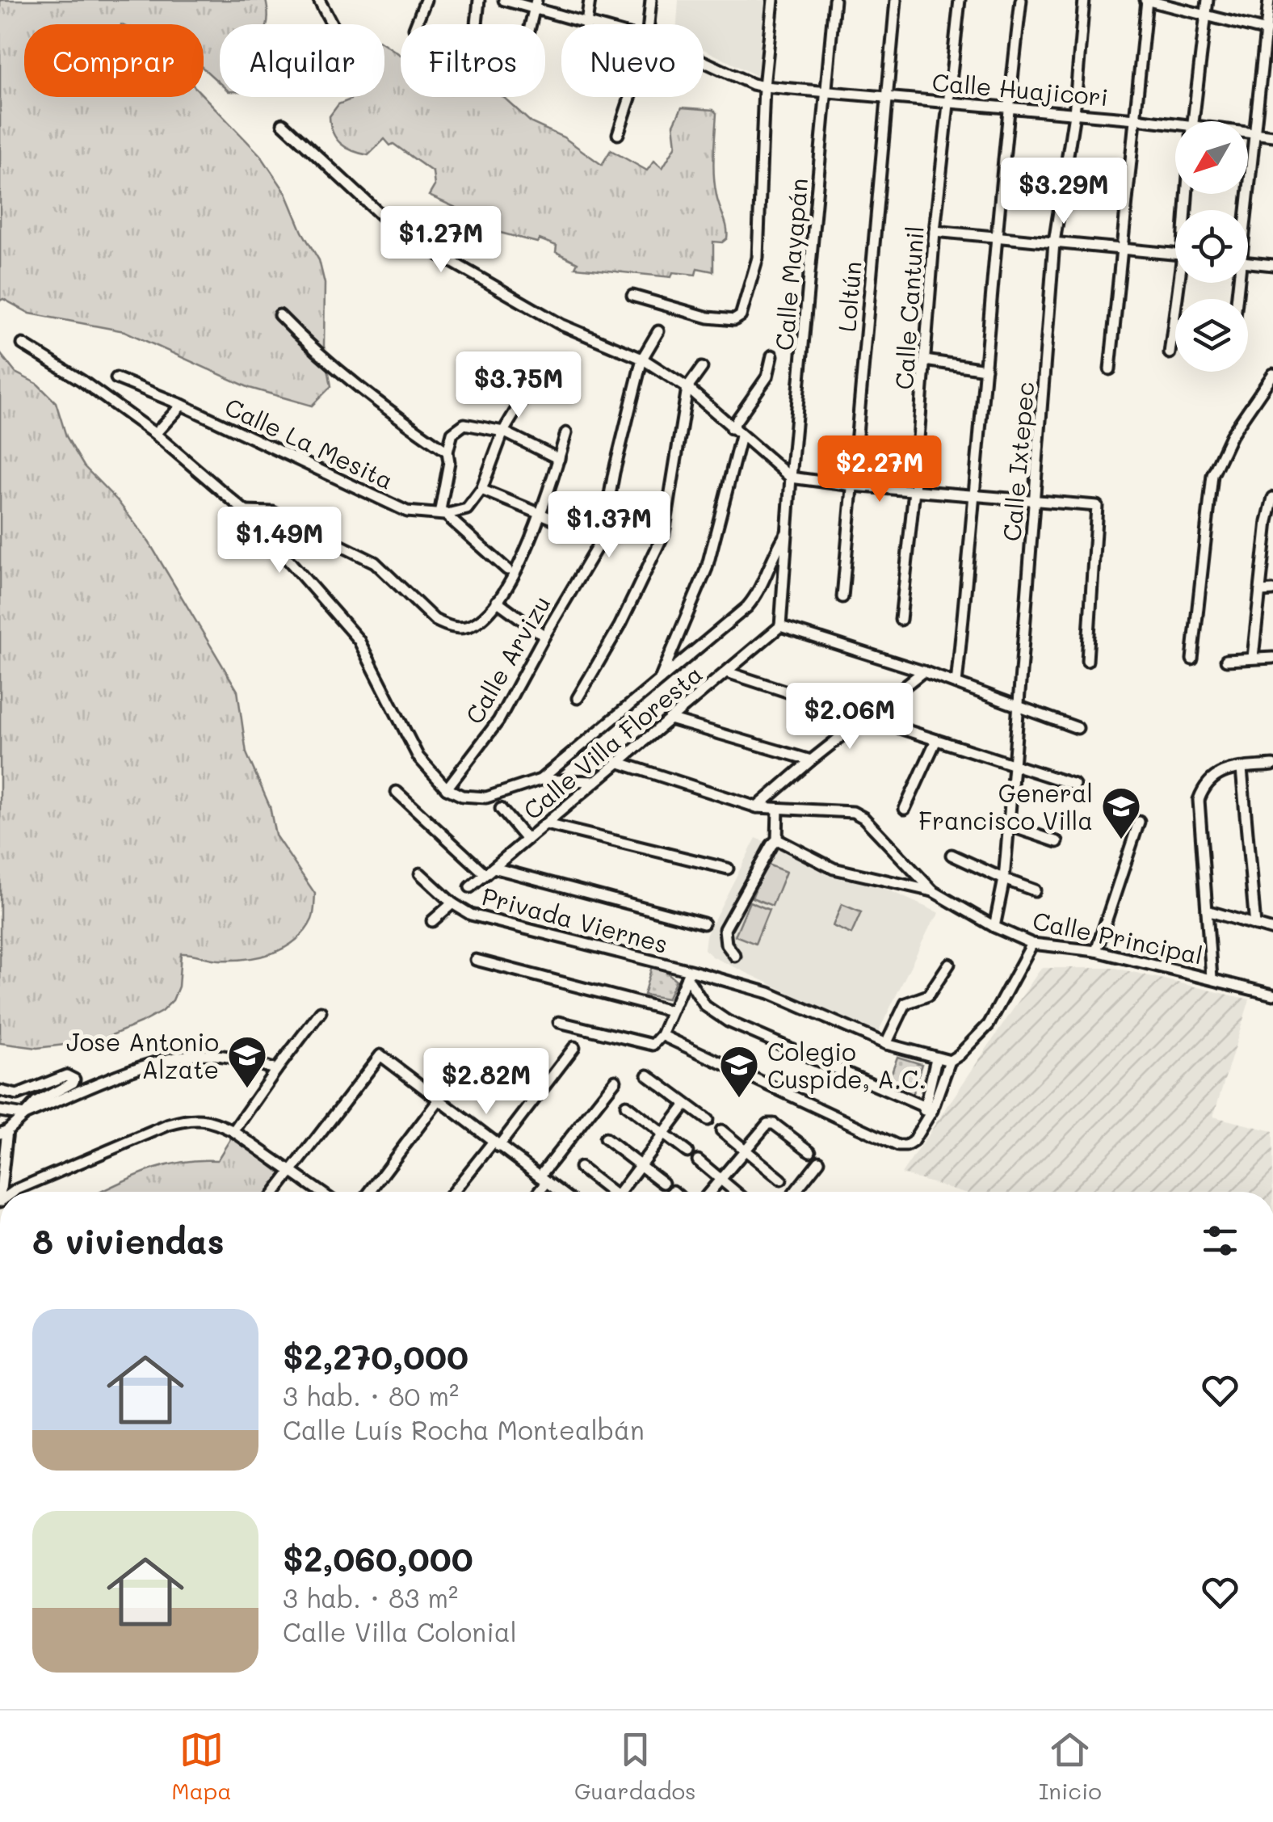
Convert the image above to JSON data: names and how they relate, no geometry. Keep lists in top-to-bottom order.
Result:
{
  "streets": {
    "street": [
      "Calle Huajicori",
      "Calle Mayapán",
      "Loltún",
      "Calle Cantunil",
      "Calle La Mesita",
      "Calle Ixtepec",
      "Calle Arvizu",
      "Calle Villa Floresta",
      "Privada Viernes",
      "Calle Principal"
    ]
  },
  "crossings": [
    ["Calle Huajicori", "Calle Mayapán"],
    ["Calle Huajicori", "Loltún"],
    ["Calle Huajicori", "Calle Cantunil"],
    ["Calle Huajicori", "Calle Ixtepec"],
    ["Calle Mayapán", "Calle Arvizu"],
    ["Calle Mayapán", "Calle Villa Floresta"],
    ["Calle Ixtepec", "Calle Principal"],
    ["Calle Villa Floresta", "Calle Principal"]
  ],
  "places": {
    "school or university": ["General Francisco Villa", "Jose Antonio Alzate", "Colegio Cuspide, A.C."]
  },
  "north": "bottom left",
  "page": {
    "chip": [
      "Comprar",
      "Alquilar",
      "Filtros",
      "Nuevo"
    ],
    "price": [
      "$3.29M",
      "$1.27M",
      "$3.75M",
      "$2.27M",
      "$1.37M",
      "$1.49M",
      "$2.06M",
      "$2.82M"
    ],
    "heading": "8 viviendas",
    "list": [
      {
        "name": "$2,270,000",
        "note": "3 hab. · 80 m² · Calle Luís Rocha Montealbán"
      },
      {
        "name": "$2,060,000",
        "note": "3 hab. · 83 m² · Calle Villa Colonial"
      }
    ],
    "tabs": ["Mapa", "Guardados", "Inicio"]
  }
}
